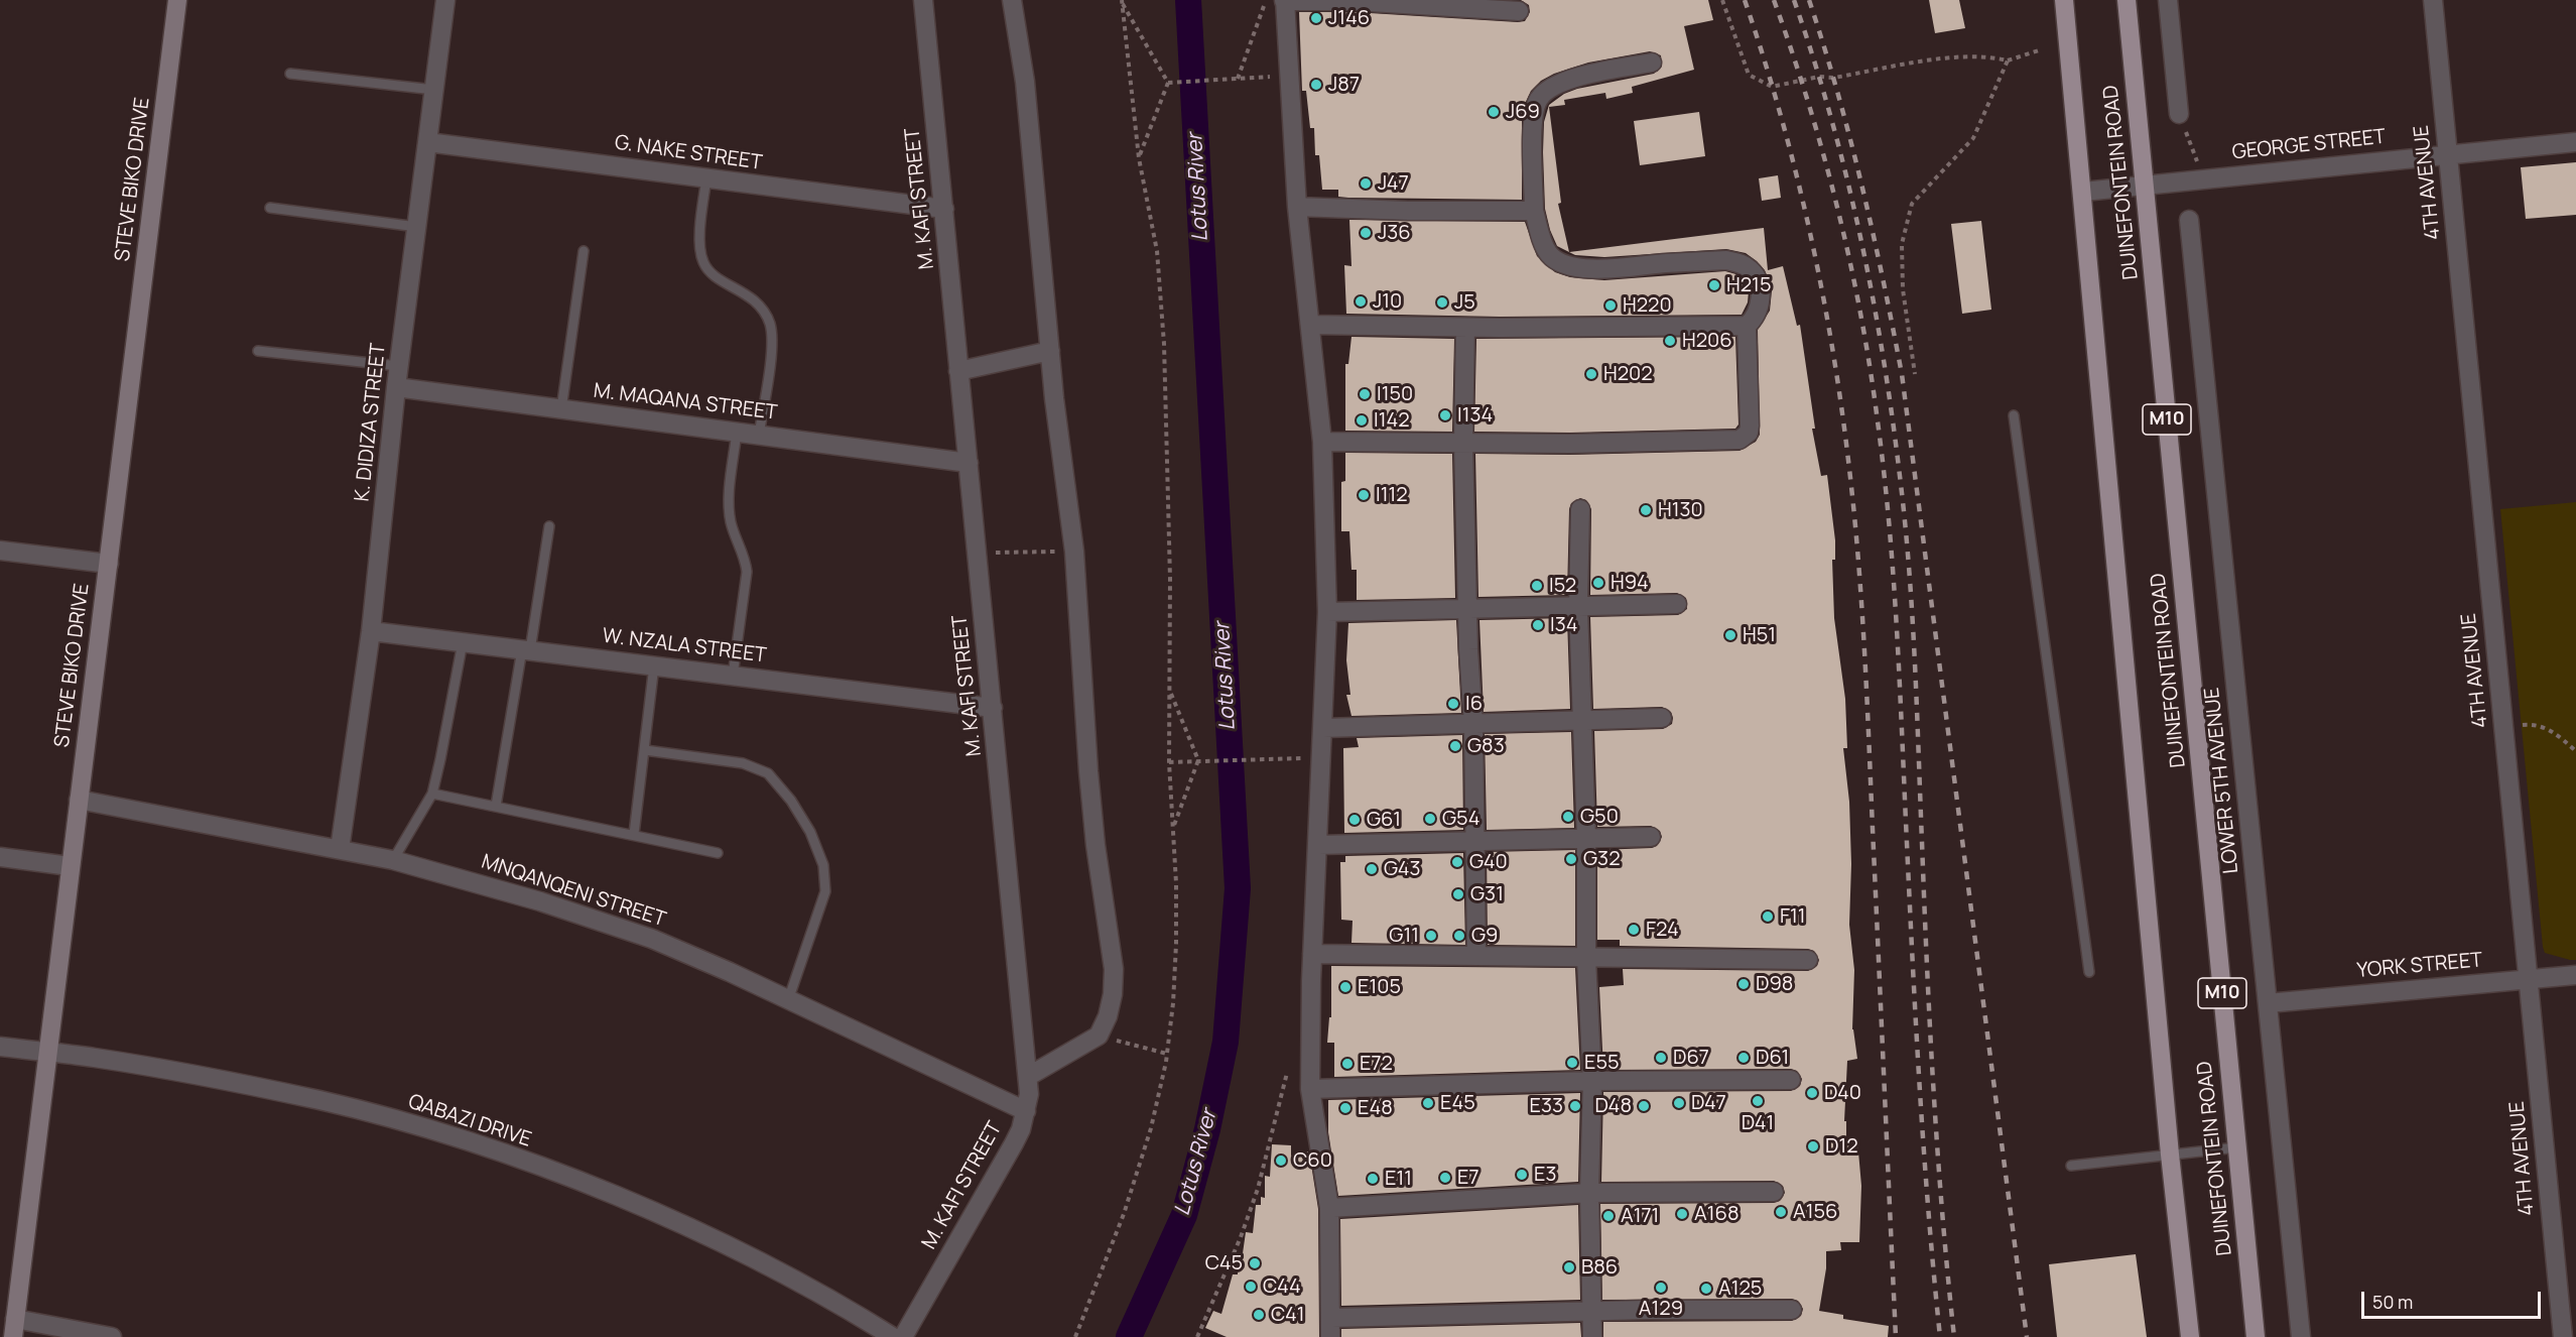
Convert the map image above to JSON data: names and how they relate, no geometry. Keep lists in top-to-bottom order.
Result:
{
  "streets": {
    "main road": ["STEVE BIKO DRIVE", "DUINEFONTEIN ROAD", "M10"],
    "street": [
      "GEORGE STREET",
      "G. NAKE STREET",
      "4TH AVENUE",
      "M. KAFI STREET",
      "M. MAQANA STREET",
      "K. DIDIZA STREET",
      "W. NZALA STREET",
      "LOWER 5TH AVENUE",
      "MNQANQENI STREET",
      "YORK STREET",
      "QABAZI DRIVE"
    ]
  },
  "crossings": [
    ["GEORGE STREET", "DUINEFONTEIN ROAD"],
    ["GEORGE STREET", "4TH AVENUE"],
    ["G. NAKE STREET", "M. KAFI STREET"],
    ["G. NAKE STREET", "K. DIDIZA STREET"],
    ["STEVE BIKO DRIVE", "MNQANQENI STREET"],
    ["STEVE BIKO DRIVE", "QABAZI DRIVE"],
    ["4TH AVENUE", "YORK STREET"],
    ["M. KAFI STREET", "M. MAQANA STREET"],
    ["M. KAFI STREET", "W. NZALA STREET"],
    ["M. KAFI STREET", "MNQANQENI STREET"],
    ["M. MAQANA STREET", "K. DIDIZA STREET"],
    ["K. DIDIZA STREET", "W. NZALA STREET"],
    ["K. DIDIZA STREET", "MNQANQENI STREET"],
    ["LOWER 5TH AVENUE", "YORK STREET"]
  ],
  "water": ["Lotus River"],
  "places": [
    "J146",
    "J87",
    "J69",
    "J47",
    "J36",
    "H215",
    "J10",
    "J5",
    "H220",
    "H206",
    "H202",
    "I150",
    "I134",
    "I142",
    "I112",
    "H130",
    "H94",
    "I52",
    "I34",
    "H51",
    "I6",
    "G83",
    "G50",
    "G54",
    "G61",
    "G32",
    "G40",
    "G43",
    "G31",
    "F11",
    "F24",
    "G11",
    "G9",
    "D98",
    "E105",
    "D67",
    "D61",
    "E55",
    "E72",
    "D40",
    "D41",
    "E45",
    "D47",
    "E33",
    "D48",
    "E48",
    "D12",
    "C60",
    "E3",
    "E7",
    "E11",
    "A156",
    "A168",
    "A171",
    "C45",
    "B86",
    "C44",
    "A129",
    "A125",
    "C41"
  ],
  "scale_bar": "50 m"
}
